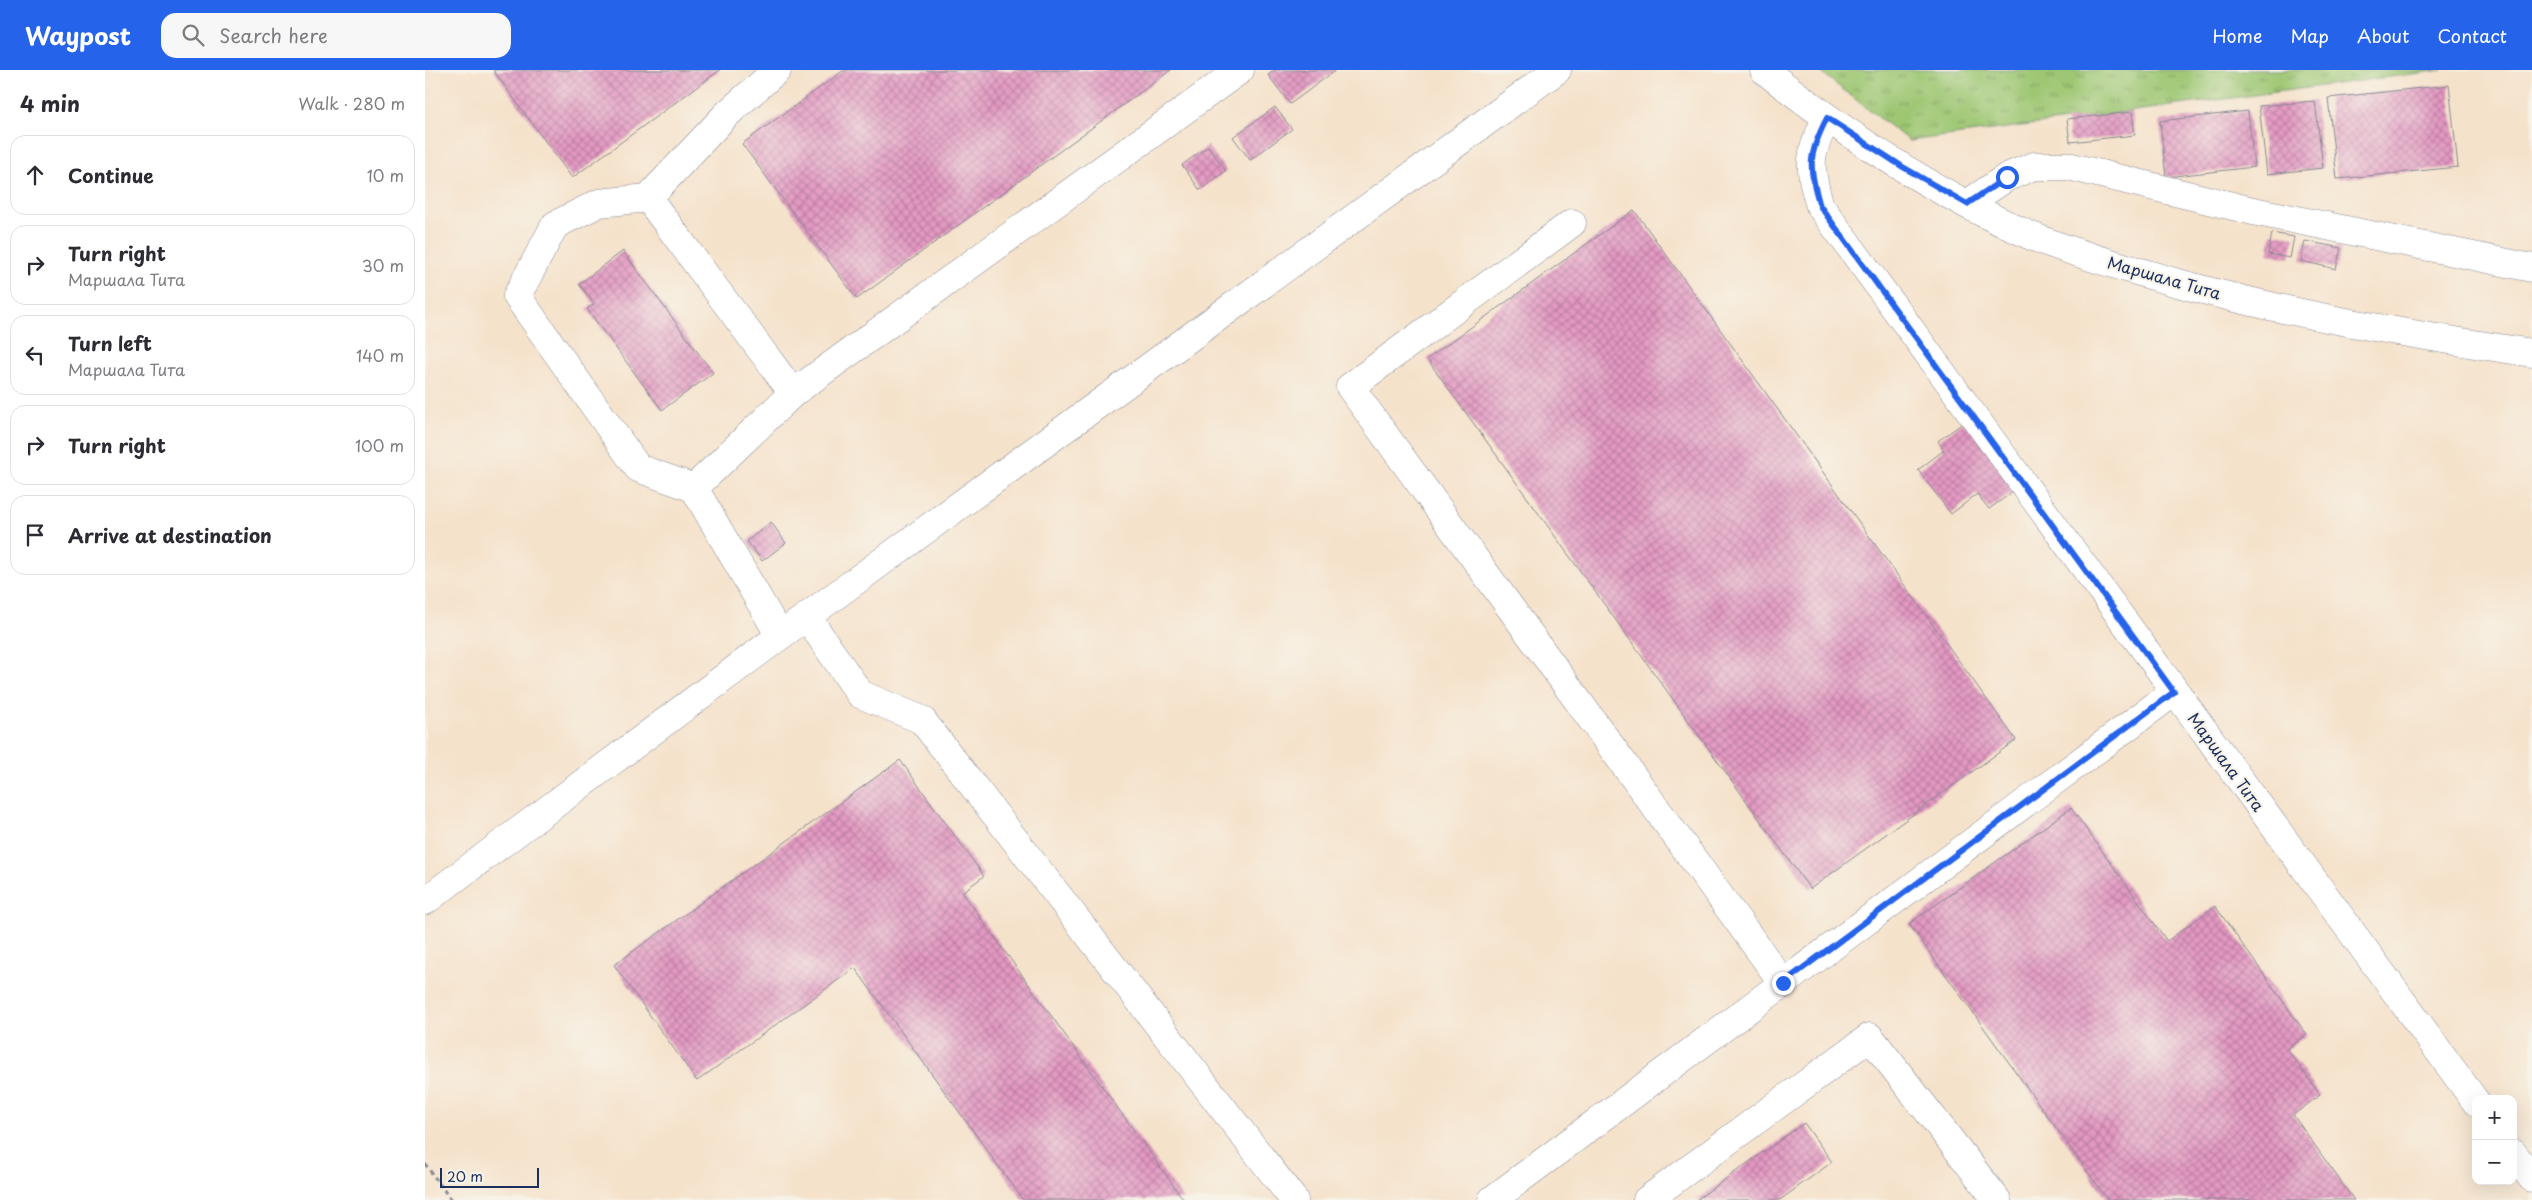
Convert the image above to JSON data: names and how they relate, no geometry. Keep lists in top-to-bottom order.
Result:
{
  "streets": {
    "main road": ["Маршала Тита"]
  },
  "scale_bar": "20 m",
  "page": {
    "header": "Waypost",
    "search": "Search here",
    "nav": [
      "Home",
      "Map",
      "About",
      "Contact"
    ],
    "heading": ["4 min", "Walk · 280 m"],
    "list": [
      ["Continue", "10 m"],
      ["Turn right", "Маршала Тита", "30 m"],
      ["Turn left", "Маршала Тита", "140 m"],
      ["Turn right", "100 m"],
      "Arrive at destination"
    ],
    "map_buttons": ["+", "−"],
    "scale": "20 m"
  }
}
